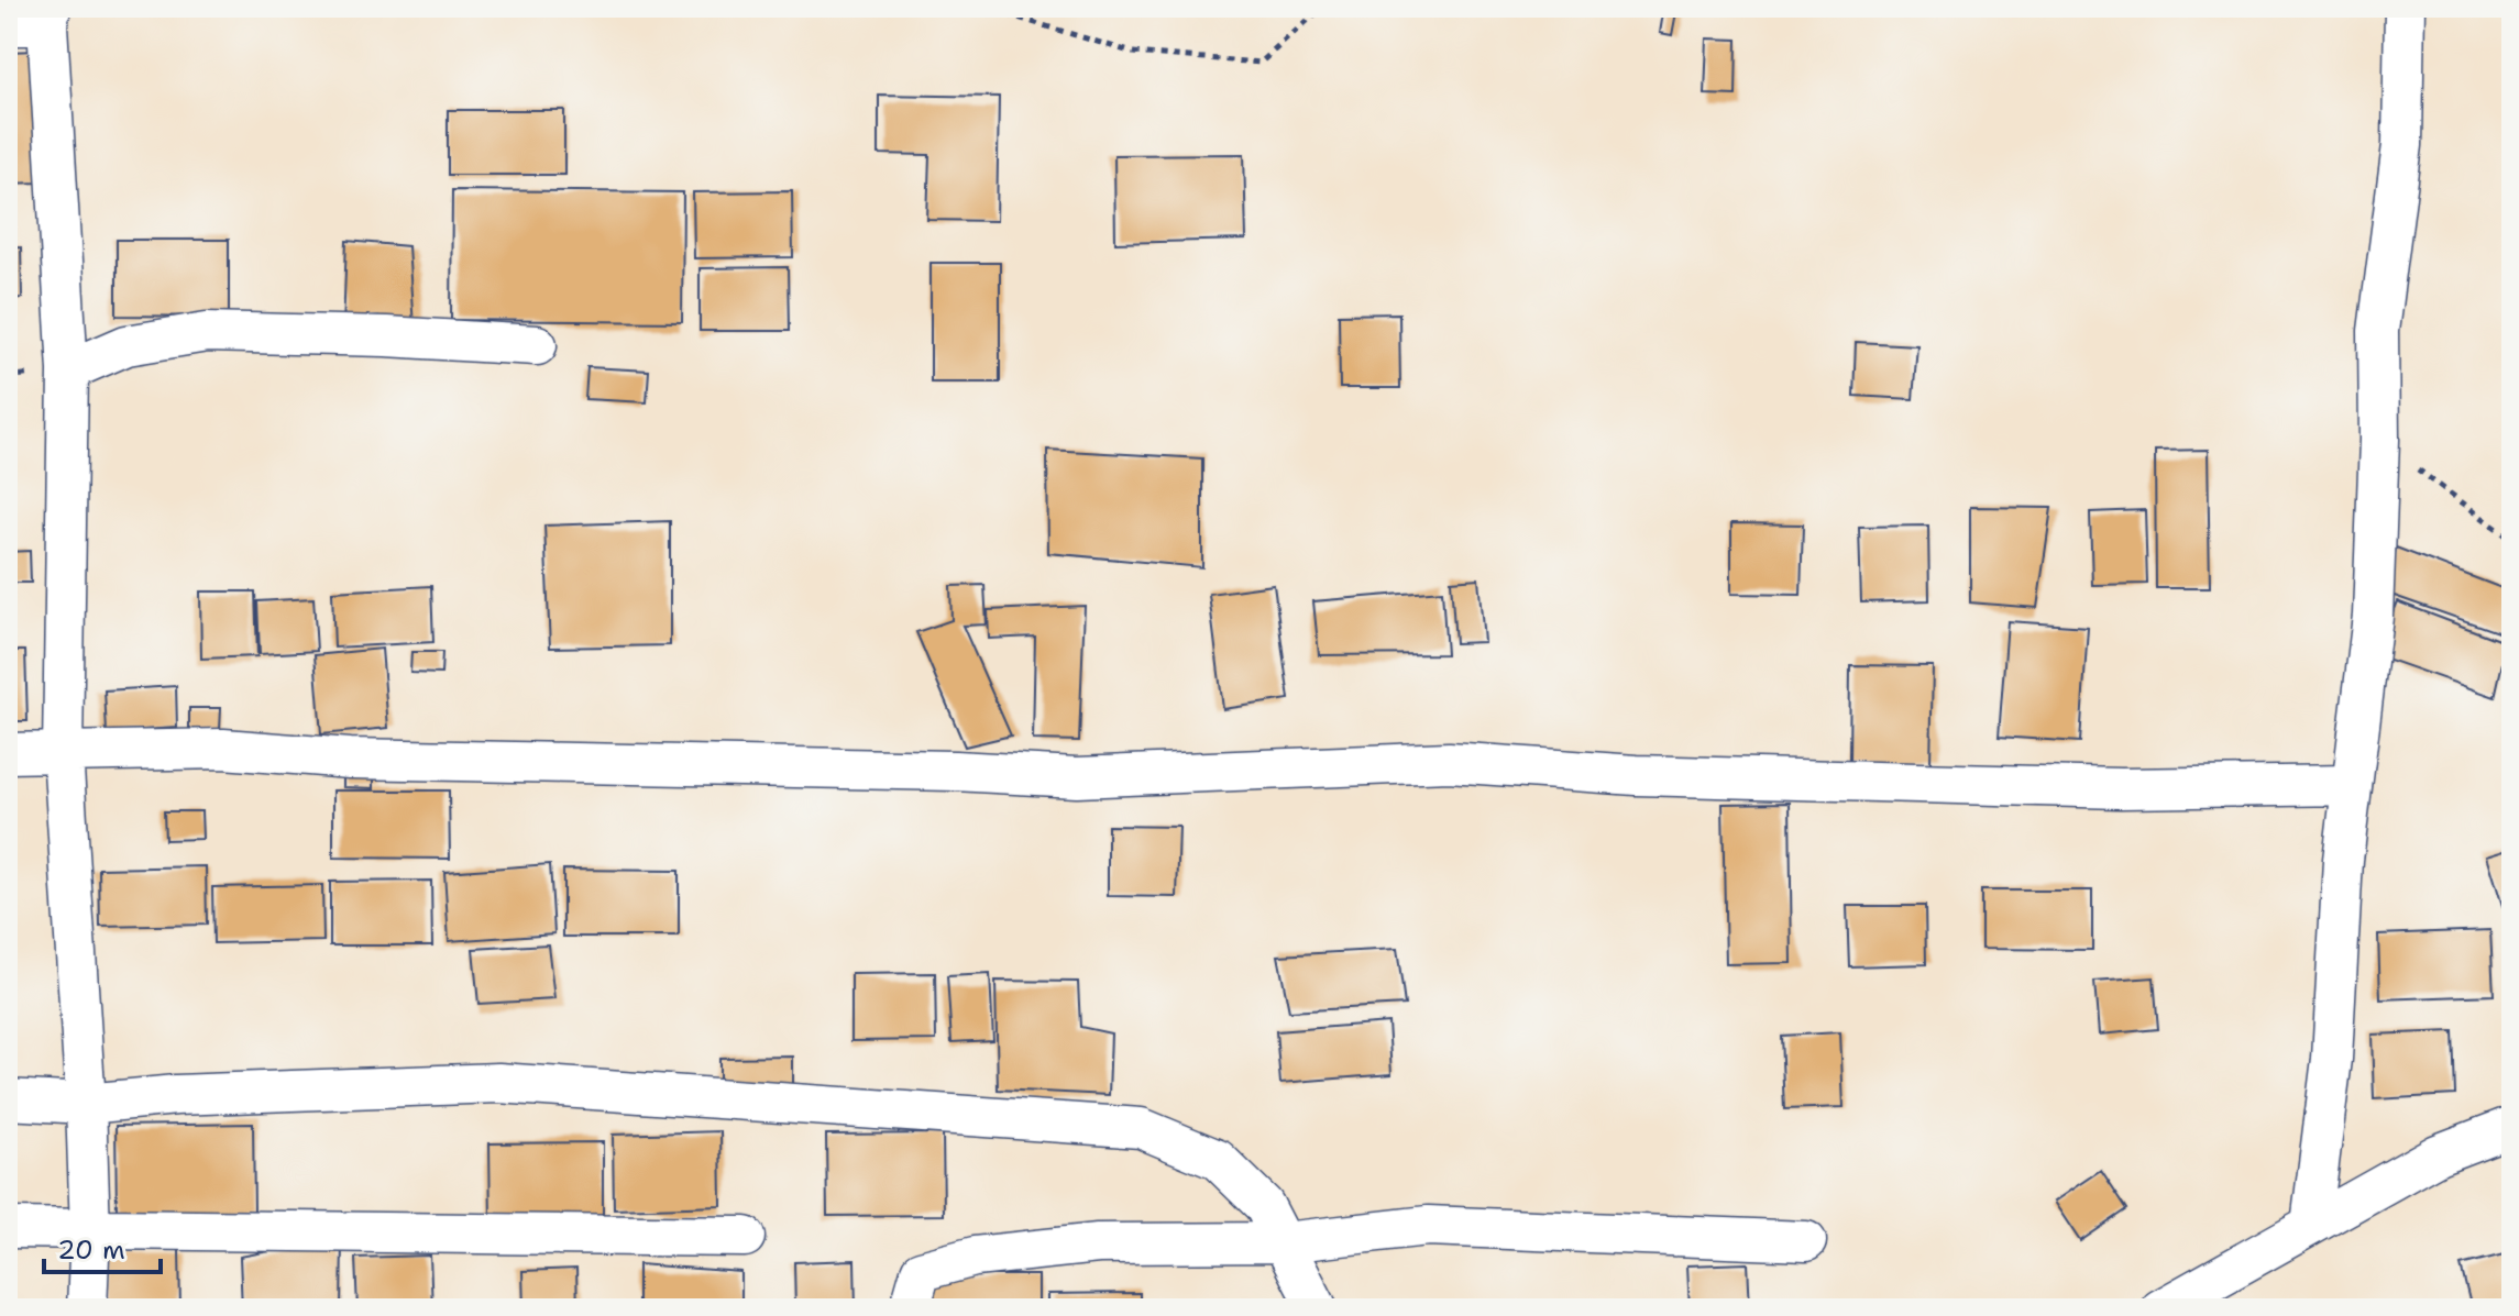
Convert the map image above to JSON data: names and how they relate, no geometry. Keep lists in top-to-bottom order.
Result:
{
  "scale_bar": "20 m"
}
